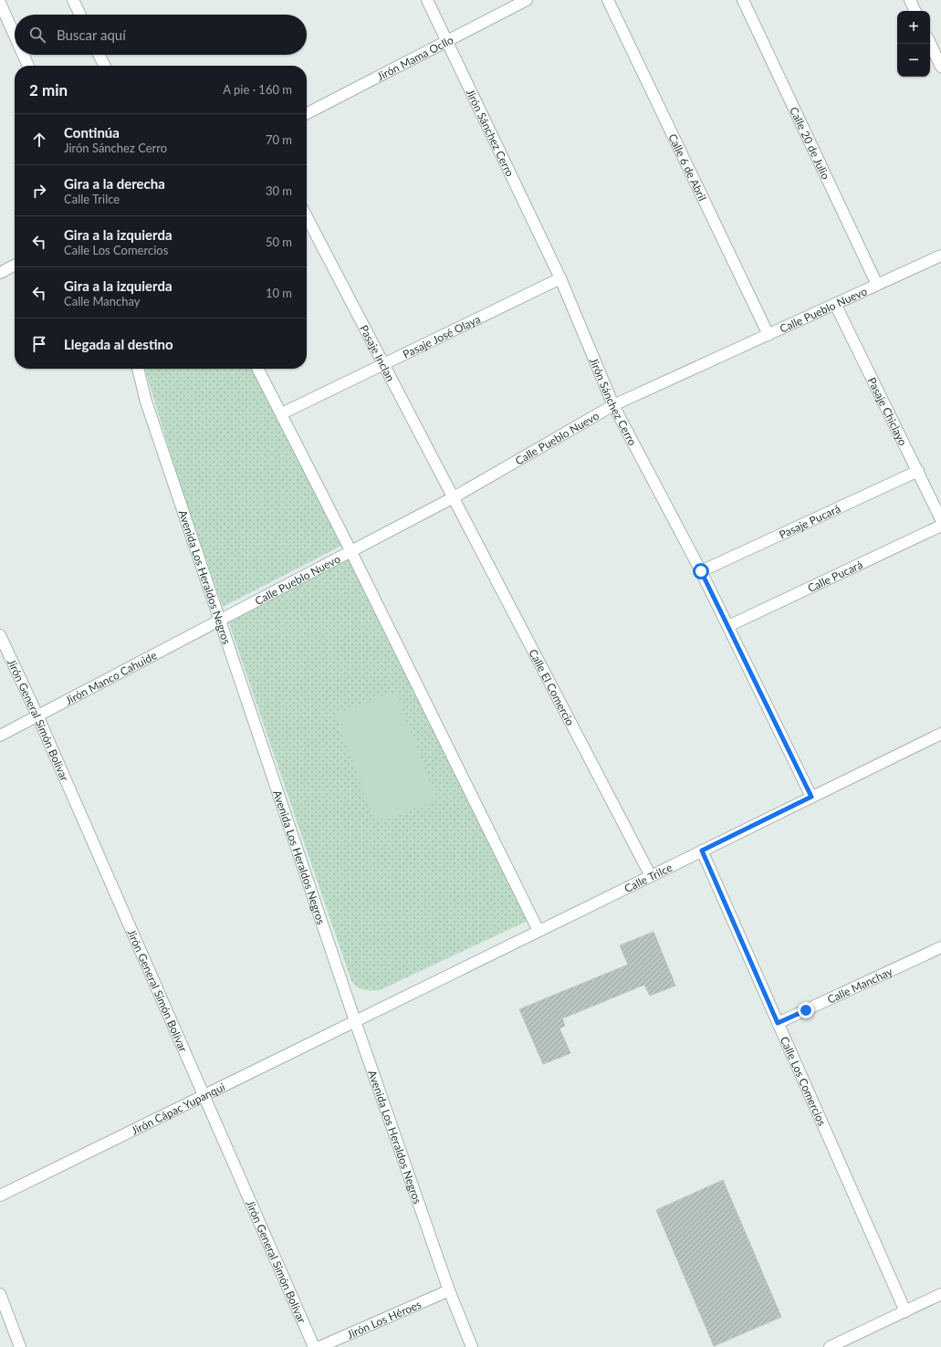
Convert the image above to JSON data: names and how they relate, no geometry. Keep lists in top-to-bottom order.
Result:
{
  "streets": {
    "street": [
      "Jirón Mama Ocllo",
      "Jirón Sánchez Cerro",
      "Calle 20 de Julio",
      "Calle 6 de Abril",
      "Calle Pueblo Nuevo",
      "Pasaje José Olaya",
      "Pasaje Inclan",
      "Pasaje Chiclayo",
      "Pasaje Pucará",
      "Calle Pucará",
      "Avenida Los Heraldos Negros",
      "Jirón Manco Cahuide",
      "Calle El Comercio",
      "Jirón General Simón Bolívar",
      "Calle Trilce",
      "Calle Manchay",
      "Calle Los Comercios",
      "Jirón Cápac Yupanqui",
      "Jirón Los Héroes"
    ]
  },
  "crossings": [
    ["Jirón Mama Ocllo", "Jirón Sánchez Cerro"],
    ["Jirón Sánchez Cerro", "Calle Pueblo Nuevo"],
    ["Jirón Sánchez Cerro", "Pasaje José Olaya"],
    ["Jirón Sánchez Cerro", "Pasaje Pucará"],
    ["Jirón Sánchez Cerro", "Calle Pucará"],
    ["Jirón Sánchez Cerro", "Calle Trilce"],
    ["Calle 20 de Julio", "Calle Pueblo Nuevo"],
    ["Calle 6 de Abril", "Calle Pueblo Nuevo"],
    ["Calle Pueblo Nuevo", "Pasaje Inclan"],
    ["Calle Pueblo Nuevo", "Pasaje Chiclayo"],
    ["Calle Pueblo Nuevo", "Avenida Los Heraldos Negros"],
    ["Calle Pueblo Nuevo", "Jirón Manco Cahuide"],
    ["Calle Pueblo Nuevo", "Calle El Comercio"],
    ["Pasaje José Olaya", "Pasaje Inclan"],
    ["Pasaje Inclan", "Calle El Comercio"],
    ["Pasaje Chiclayo", "Pasaje Pucará"],
    ["Avenida Los Heraldos Negros", "Jirón Manco Cahuide"],
    ["Avenida Los Heraldos Negros", "Calle Trilce"],
    ["Avenida Los Heraldos Negros", "Jirón Cápac Yupanqui"],
    ["Avenida Los Heraldos Negros", "Jirón Los Héroes"],
    ["Jirón Manco Cahuide", "Jirón General Simón Bolívar"],
    ["Calle El Comercio", "Calle Trilce"],
    ["Jirón General Simón Bolívar", "Jirón Cápac Yupanqui"],
    ["Calle Trilce", "Calle Los Comercios"],
    ["Calle Trilce", "Jirón Cápac Yupanqui"],
    ["Calle Manchay", "Calle Los Comercios"]
  ],
  "page": {
    "map_buttons": ["+", "−"],
    "search": "Buscar aquí",
    "heading": ["2 min", "A pie · 160 m"],
    "list": [
      ["Continúa", "Jirón Sánchez Cerro", "70 m"],
      ["Gira a la derecha", "Calle Trilce", "30 m"],
      ["Gira a la izquierda", "Calle Los Comercios", "50 m"],
      ["Gira a la izquierda", "Calle Manchay", "10 m"],
      "Llegada al destino"
    ]
  }
}
